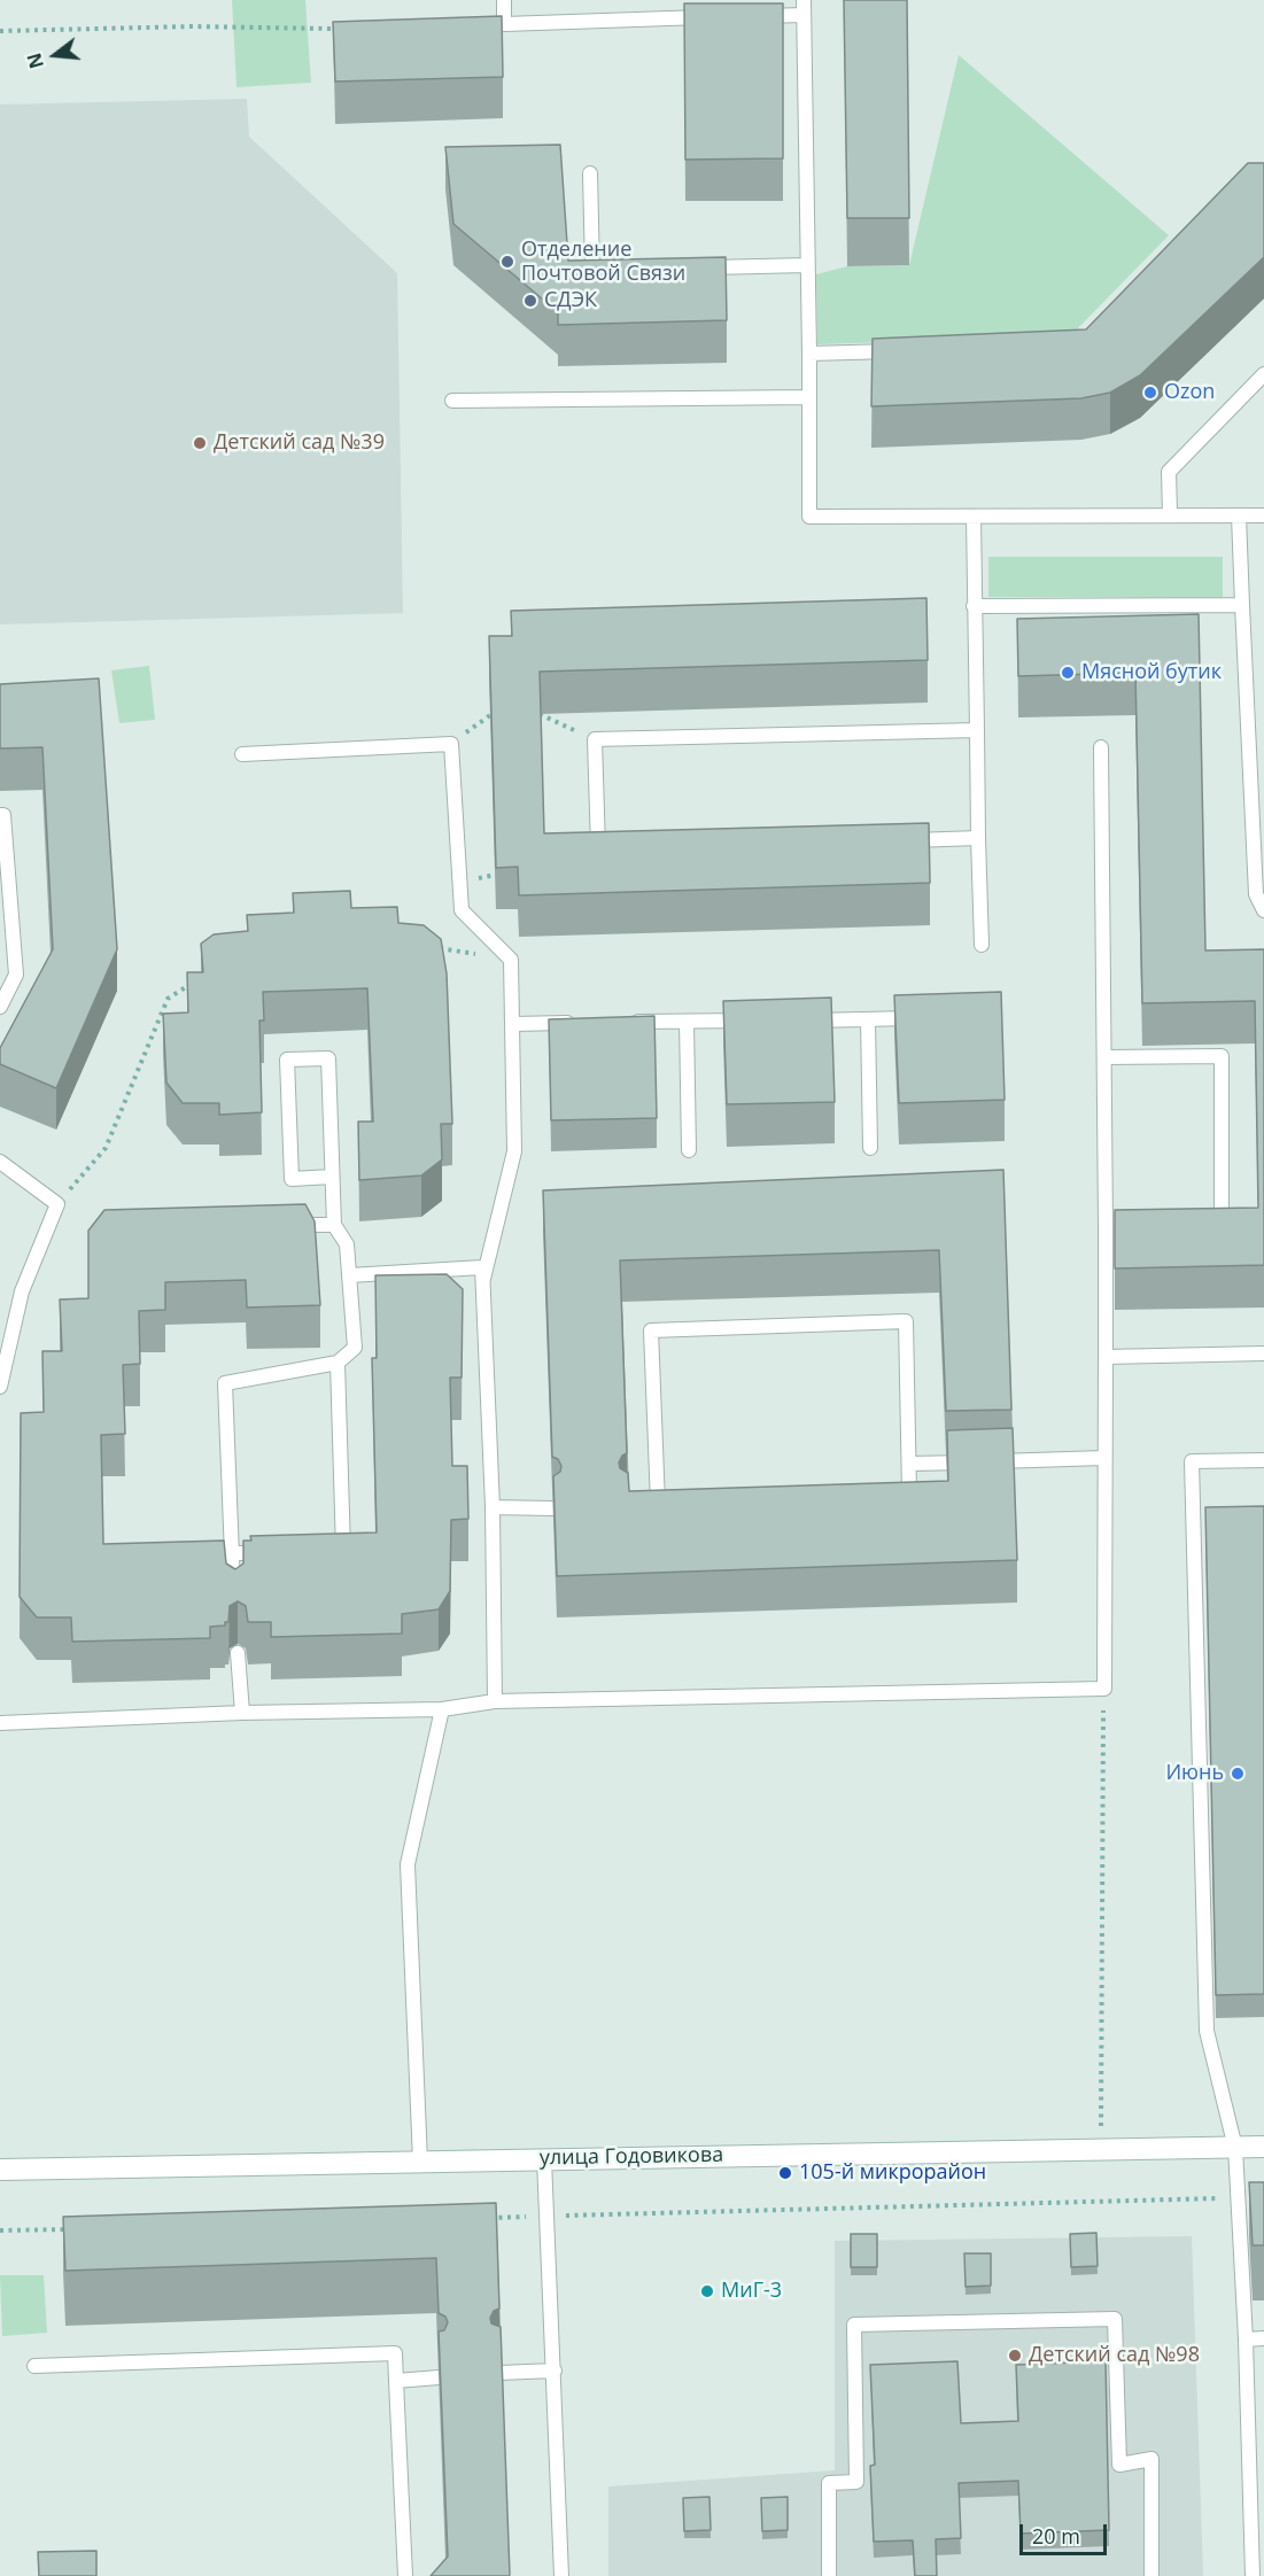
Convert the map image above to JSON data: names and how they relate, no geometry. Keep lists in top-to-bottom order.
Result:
{
  "streets": {
    "street": ["улица Годовикова"]
  },
  "places": [
    "Отделение Почтовой Связи",
    "СДЭК",
    "Ozon",
    "Детский сад №39",
    "Мясной бутик",
    "Июнь",
    "105-й микрорайон",
    "МиГ-3",
    "Детский сад №98"
  ],
  "scale_bar": "20 m",
  "north": "left"
}
